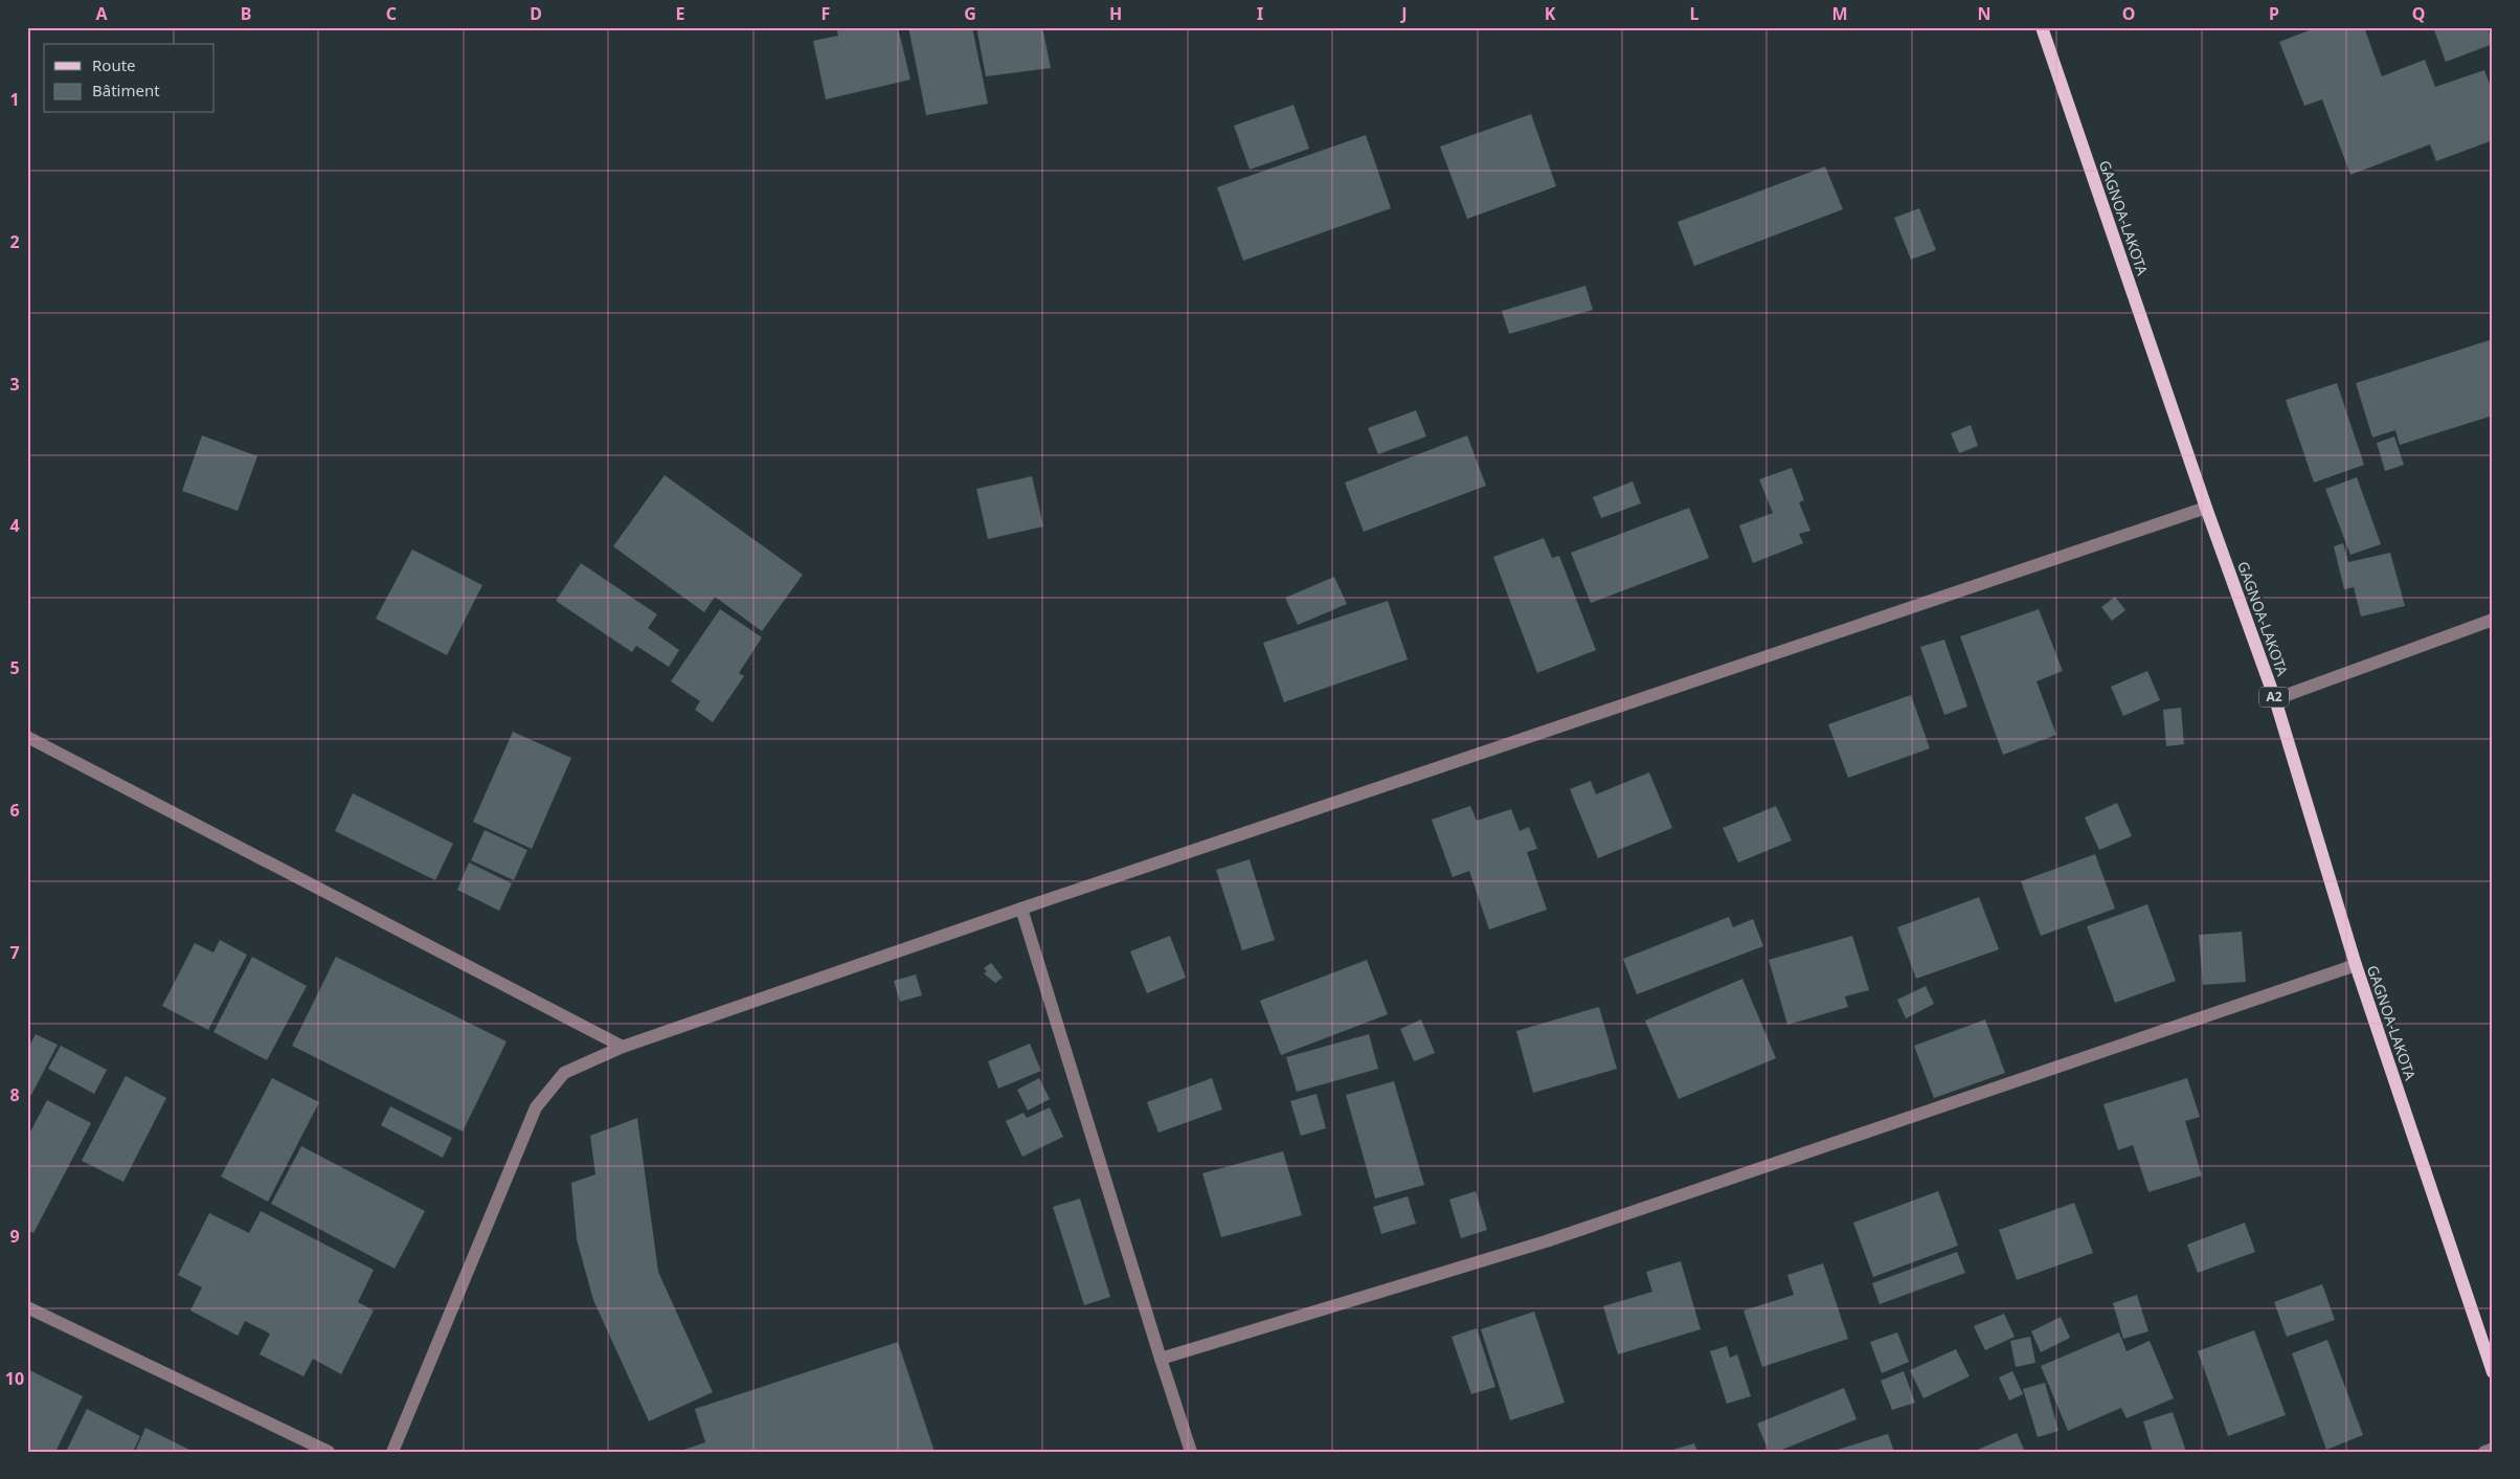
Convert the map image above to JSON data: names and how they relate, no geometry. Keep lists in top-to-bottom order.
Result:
{
  "streets": {
    "main road": ["GAGNOA-LAKOTA", "A2"]
  },
  "legend": ["Route", "Bâtiment"],
  "grid": {
    "columns": [
      "A",
      "B",
      "C",
      "D",
      "E",
      "F",
      "G",
      "H",
      "I",
      "J",
      "K",
      "L",
      "M",
      "N",
      "O",
      "P",
      "Q"
    ],
    "rows": [
      "1",
      "2",
      "3",
      "4",
      "5",
      "6",
      "7",
      "8",
      "9",
      "10"
    ]
  }
}
